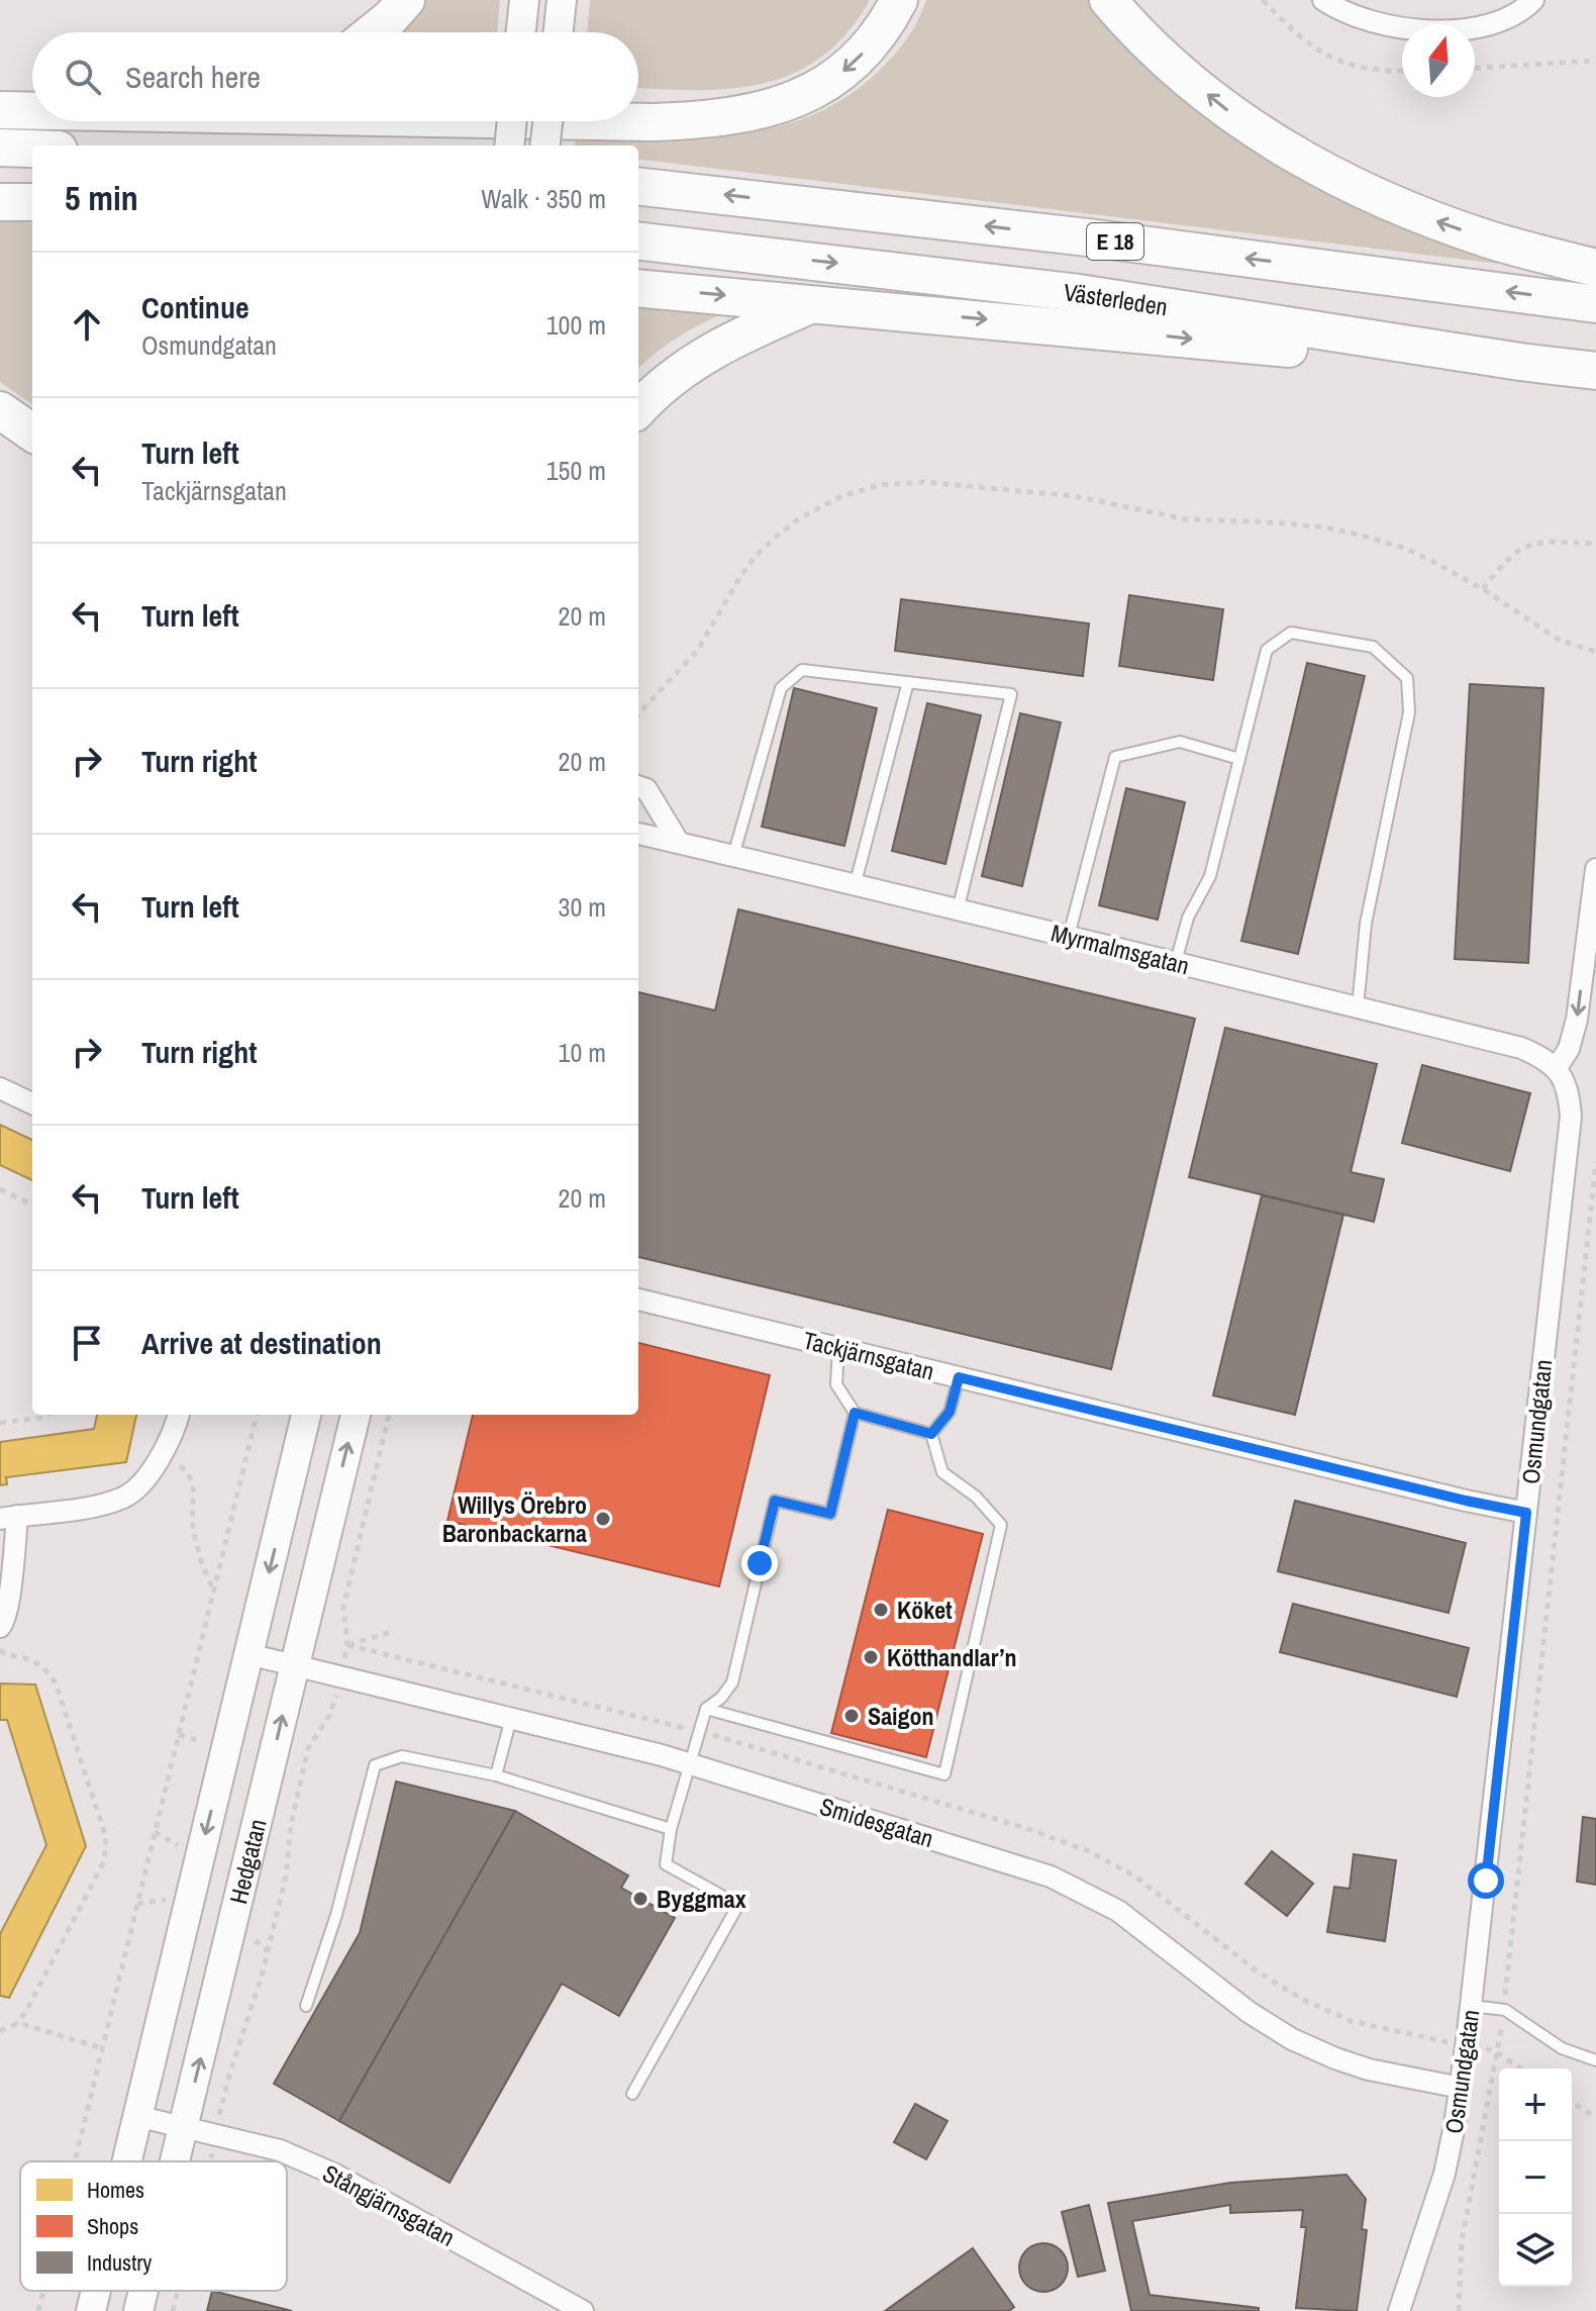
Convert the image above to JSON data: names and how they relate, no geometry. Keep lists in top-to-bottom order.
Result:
{
  "streets": {
    "highway": ["E 18", "Västerleden"],
    "main road": ["Hedgatan"],
    "street": [
      "Myrmalmsgatan",
      "Tackjärnsgatan",
      "Osmundgatan",
      "Smidesgatan",
      "Stångjärnsgatan"
    ]
  },
  "crossings": [
    ["E 18", "Västerleden"],
    ["Myrmalmsgatan", "Osmundgatan"],
    ["Tackjärnsgatan", "Osmundgatan"],
    ["Osmundgatan", "Smidesgatan"],
    ["Smidesgatan", "Hedgatan"],
    ["Hedgatan", "Stångjärnsgatan"]
  ],
  "places": [
    "Willys Örebro Baronbackarna",
    "Köket",
    "Kötthandlar’n",
    "Saigon",
    "Byggmax"
  ],
  "legend": ["Homes", "Shops", "Industry"],
  "north": "top",
  "page": {
    "search": "Search here",
    "heading": ["5 min", "Walk · 350 m"],
    "list": [
      ["Continue", "Osmundgatan", "100 m"],
      ["Turn left", "Tackjärnsgatan", "150 m"],
      ["Turn left", "20 m"],
      ["Turn right", "20 m"],
      ["Turn left", "30 m"],
      ["Turn right", "10 m"],
      ["Turn left", "20 m"],
      "Arrive at destination"
    ],
    "map_buttons": ["+", "−"]
  }
}
